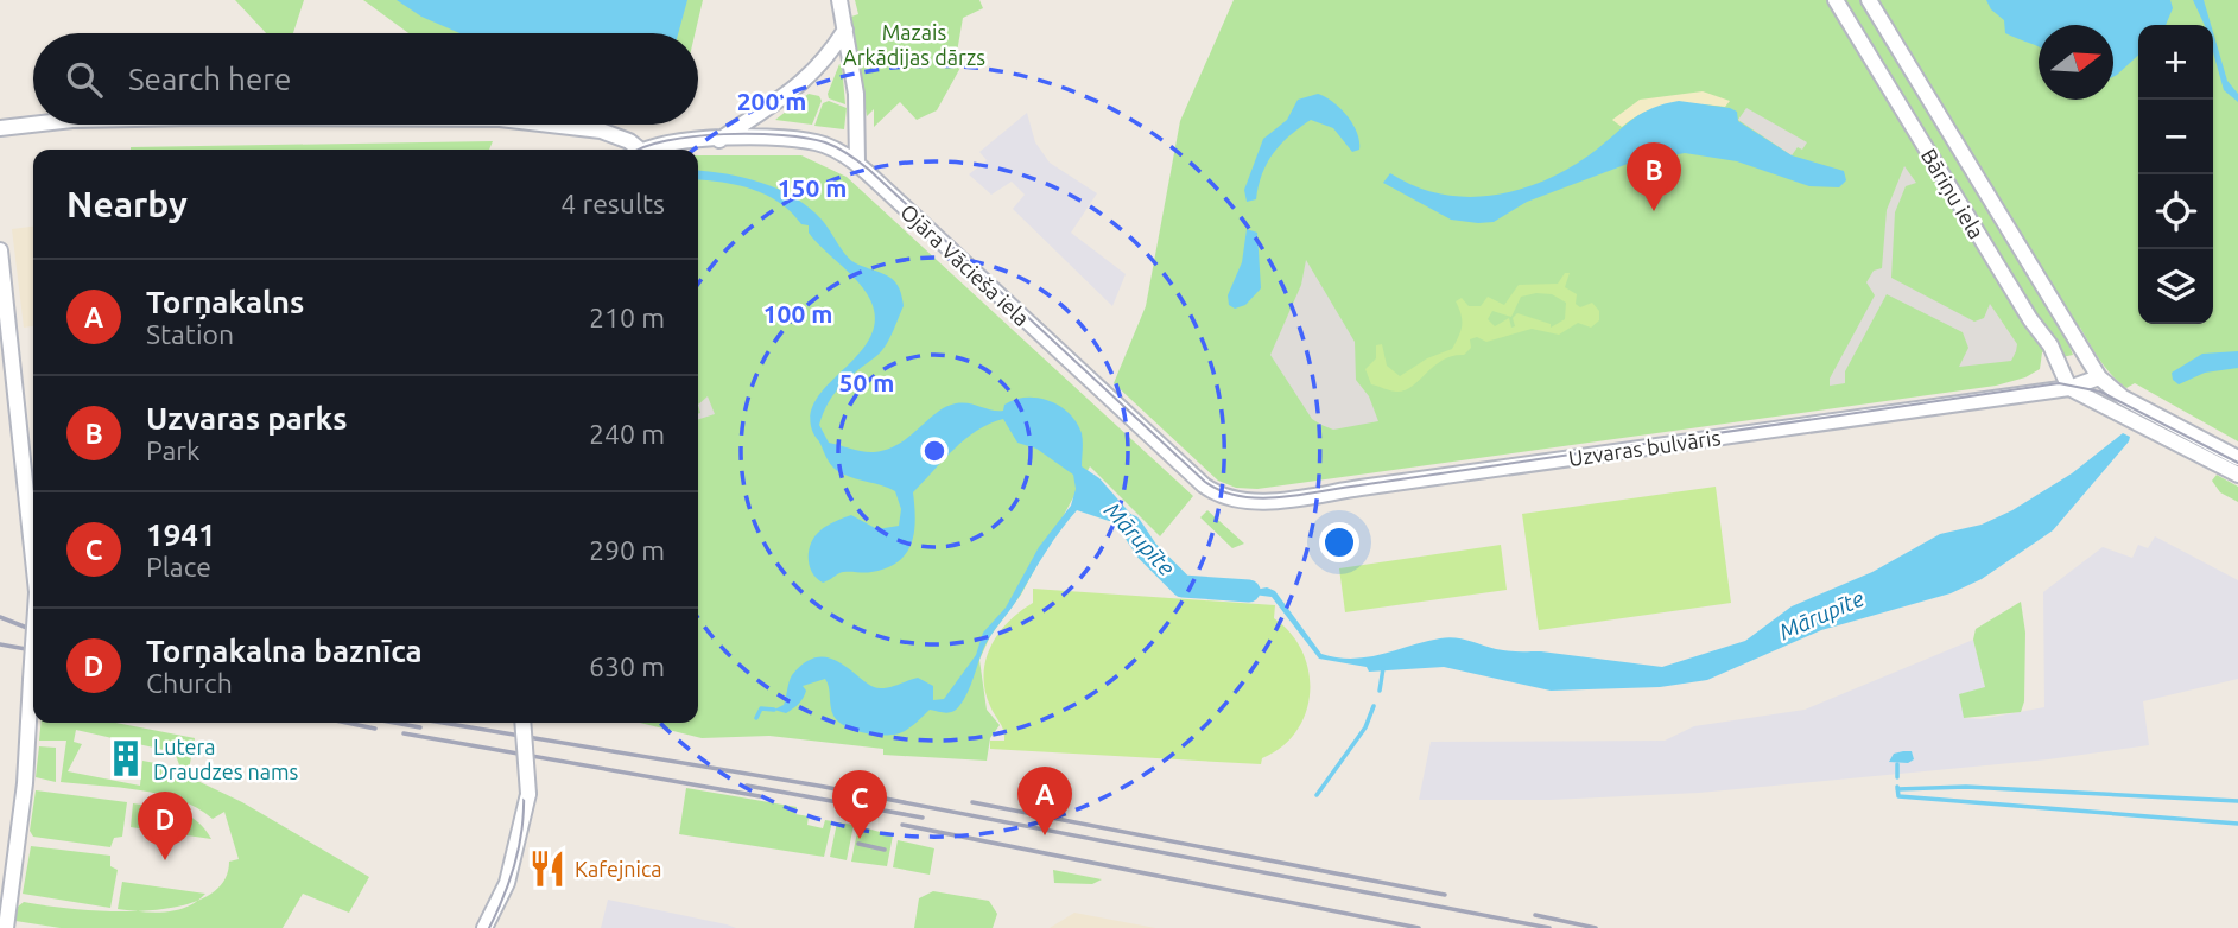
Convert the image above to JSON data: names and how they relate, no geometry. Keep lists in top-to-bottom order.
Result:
{
  "streets": {
    "street": ["Bāriņu iela", "Ojāra Vācieša iela", "Uzvaras bulvāris"]
  },
  "crossings": [
    ["Bāriņu iela", "Uzvaras bulvāris"],
    ["Ojāra Vācieša iela", "Uzvaras bulvāris"]
  ],
  "water": ["Mārupīte"],
  "parks": ["Mazais Arkādijas dārzs"],
  "places": {
    "building": ["Lutera Draudzes nams"],
    "restaurant": ["Kafejnica"]
  },
  "north": "right",
  "page": {
    "map_buttons": ["+", "−"],
    "search": "Search here",
    "pins": [
      "B",
      "A",
      "C",
      "D"
    ],
    "heading": ["Nearby", "4 results"],
    "list": [
      {
        "mark": "A",
        "name": "Torņakalns",
        "note": "Station",
        "value": "210 m"
      },
      {
        "mark": "B",
        "name": "Uzvaras parks",
        "note": "Park",
        "value": "240 m"
      },
      {
        "mark": "C",
        "name": "1941",
        "note": "Place",
        "value": "290 m"
      },
      {
        "mark": "D",
        "name": "Torņakalna baznīca",
        "note": "Church",
        "value": "630 m"
      }
    ]
  },
  "rings": [
    "200 m",
    "150 m",
    "100 m",
    "50 m"
  ]
}
